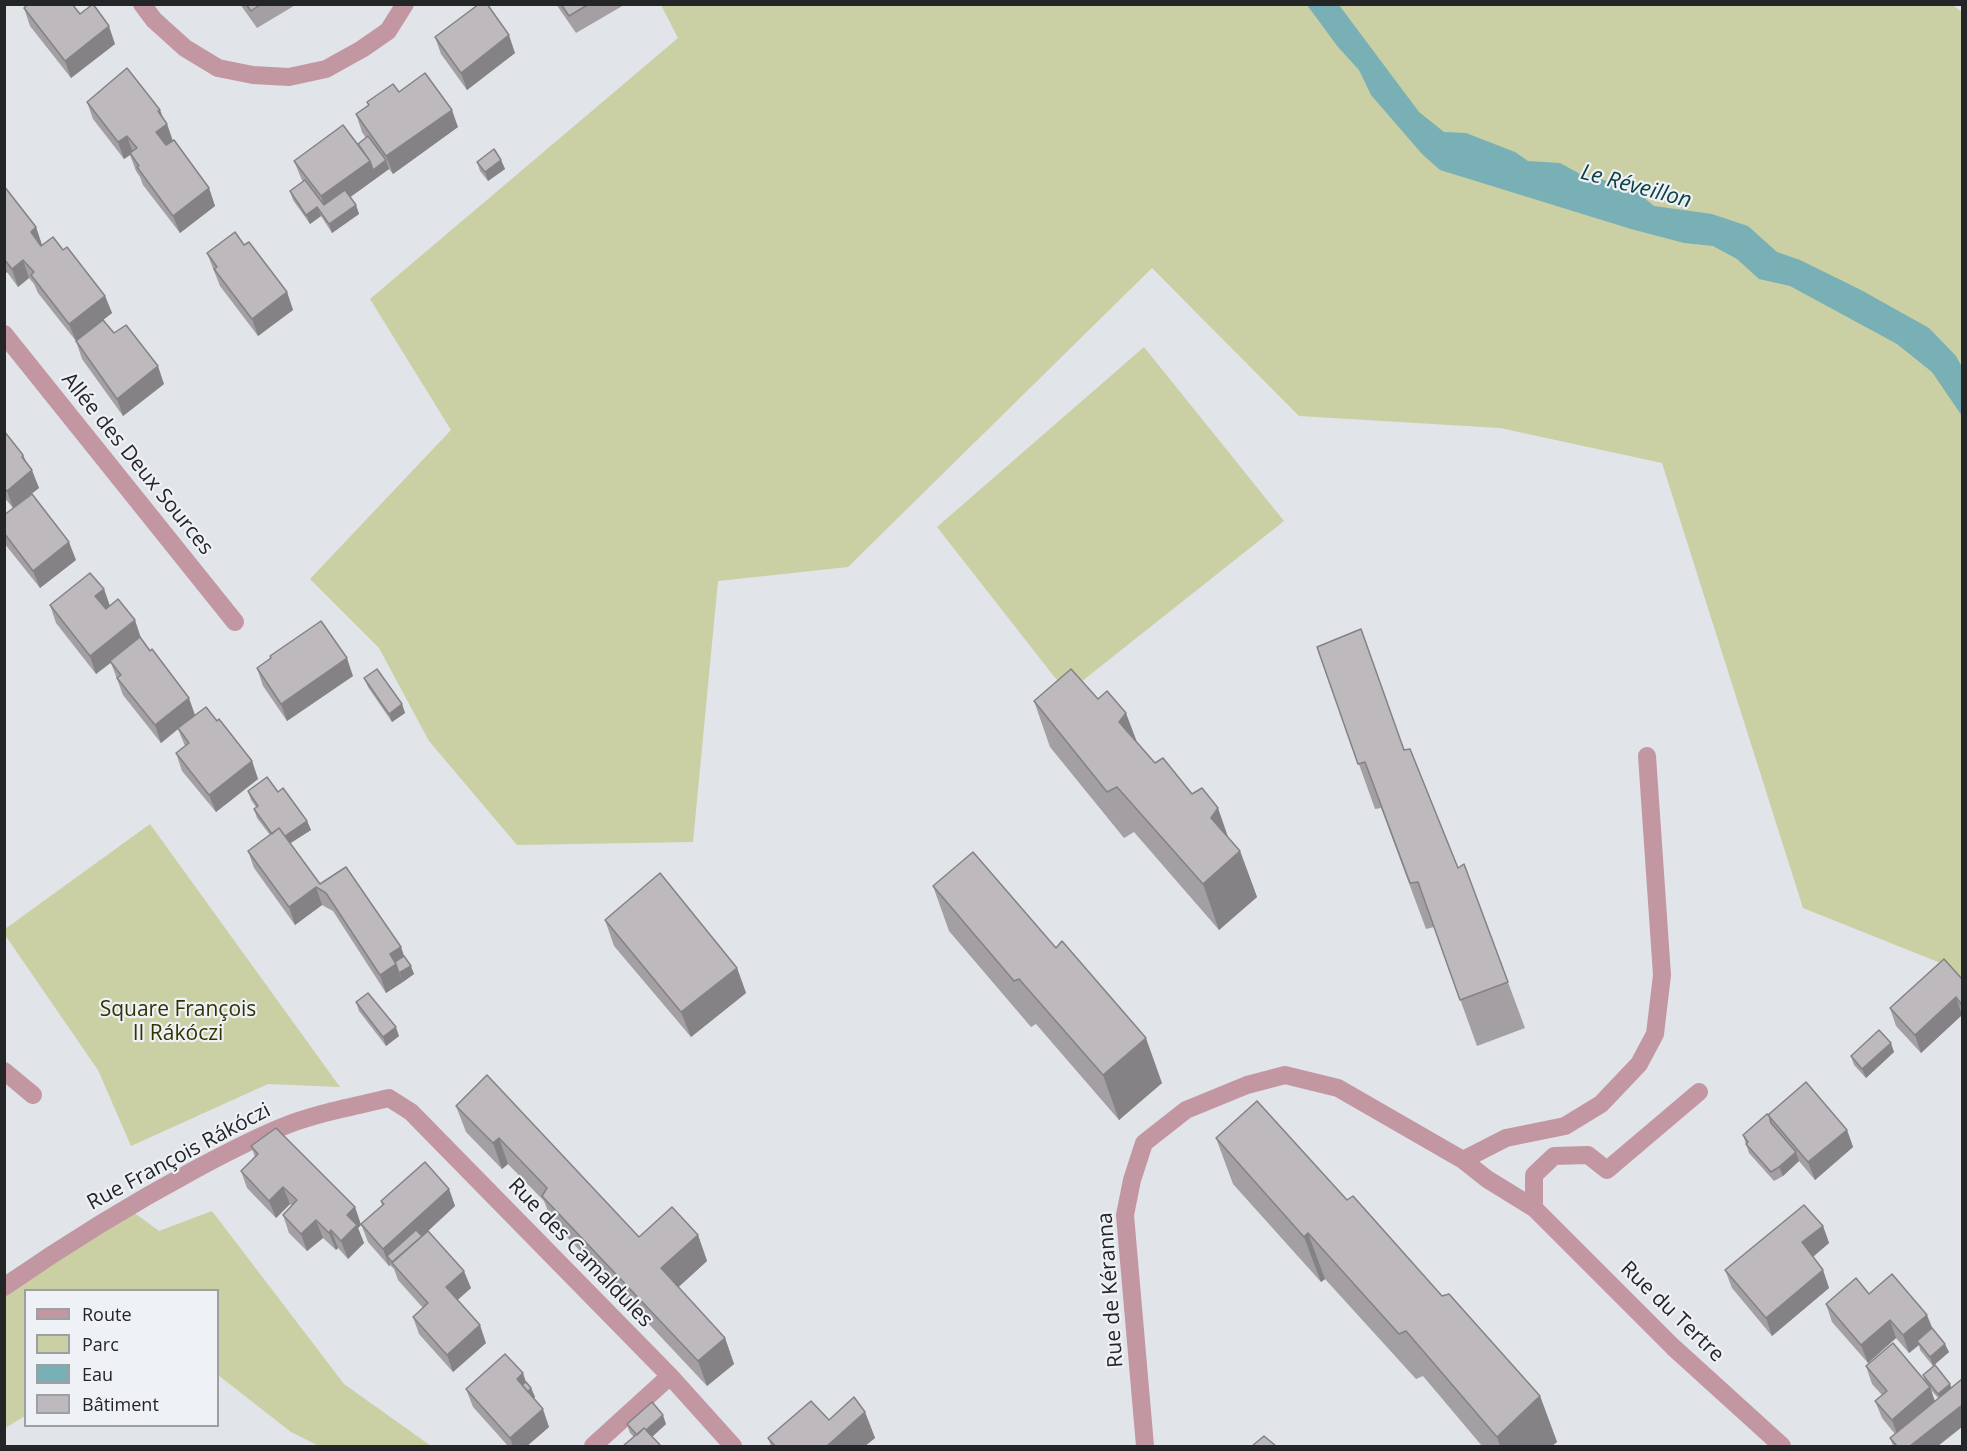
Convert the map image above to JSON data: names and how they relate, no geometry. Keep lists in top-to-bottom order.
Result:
{
  "streets": {
    "street": [
      "Allée des Deux Sources",
      "Rue François Rákóczi",
      "Rue des Camaldules",
      "Rue de Kéranna",
      "Rue du Tertre"
    ]
  },
  "crossings": [
    ["Rue François Rákóczi", "Rue des Camaldules"],
    ["Rue de Kéranna", "Rue du Tertre"]
  ],
  "water": ["Le Réveillon"],
  "parks": ["Square François II Rákóczi"],
  "legend": [
    "Route",
    "Parc",
    "Eau",
    "Bâtiment"
  ]
}
